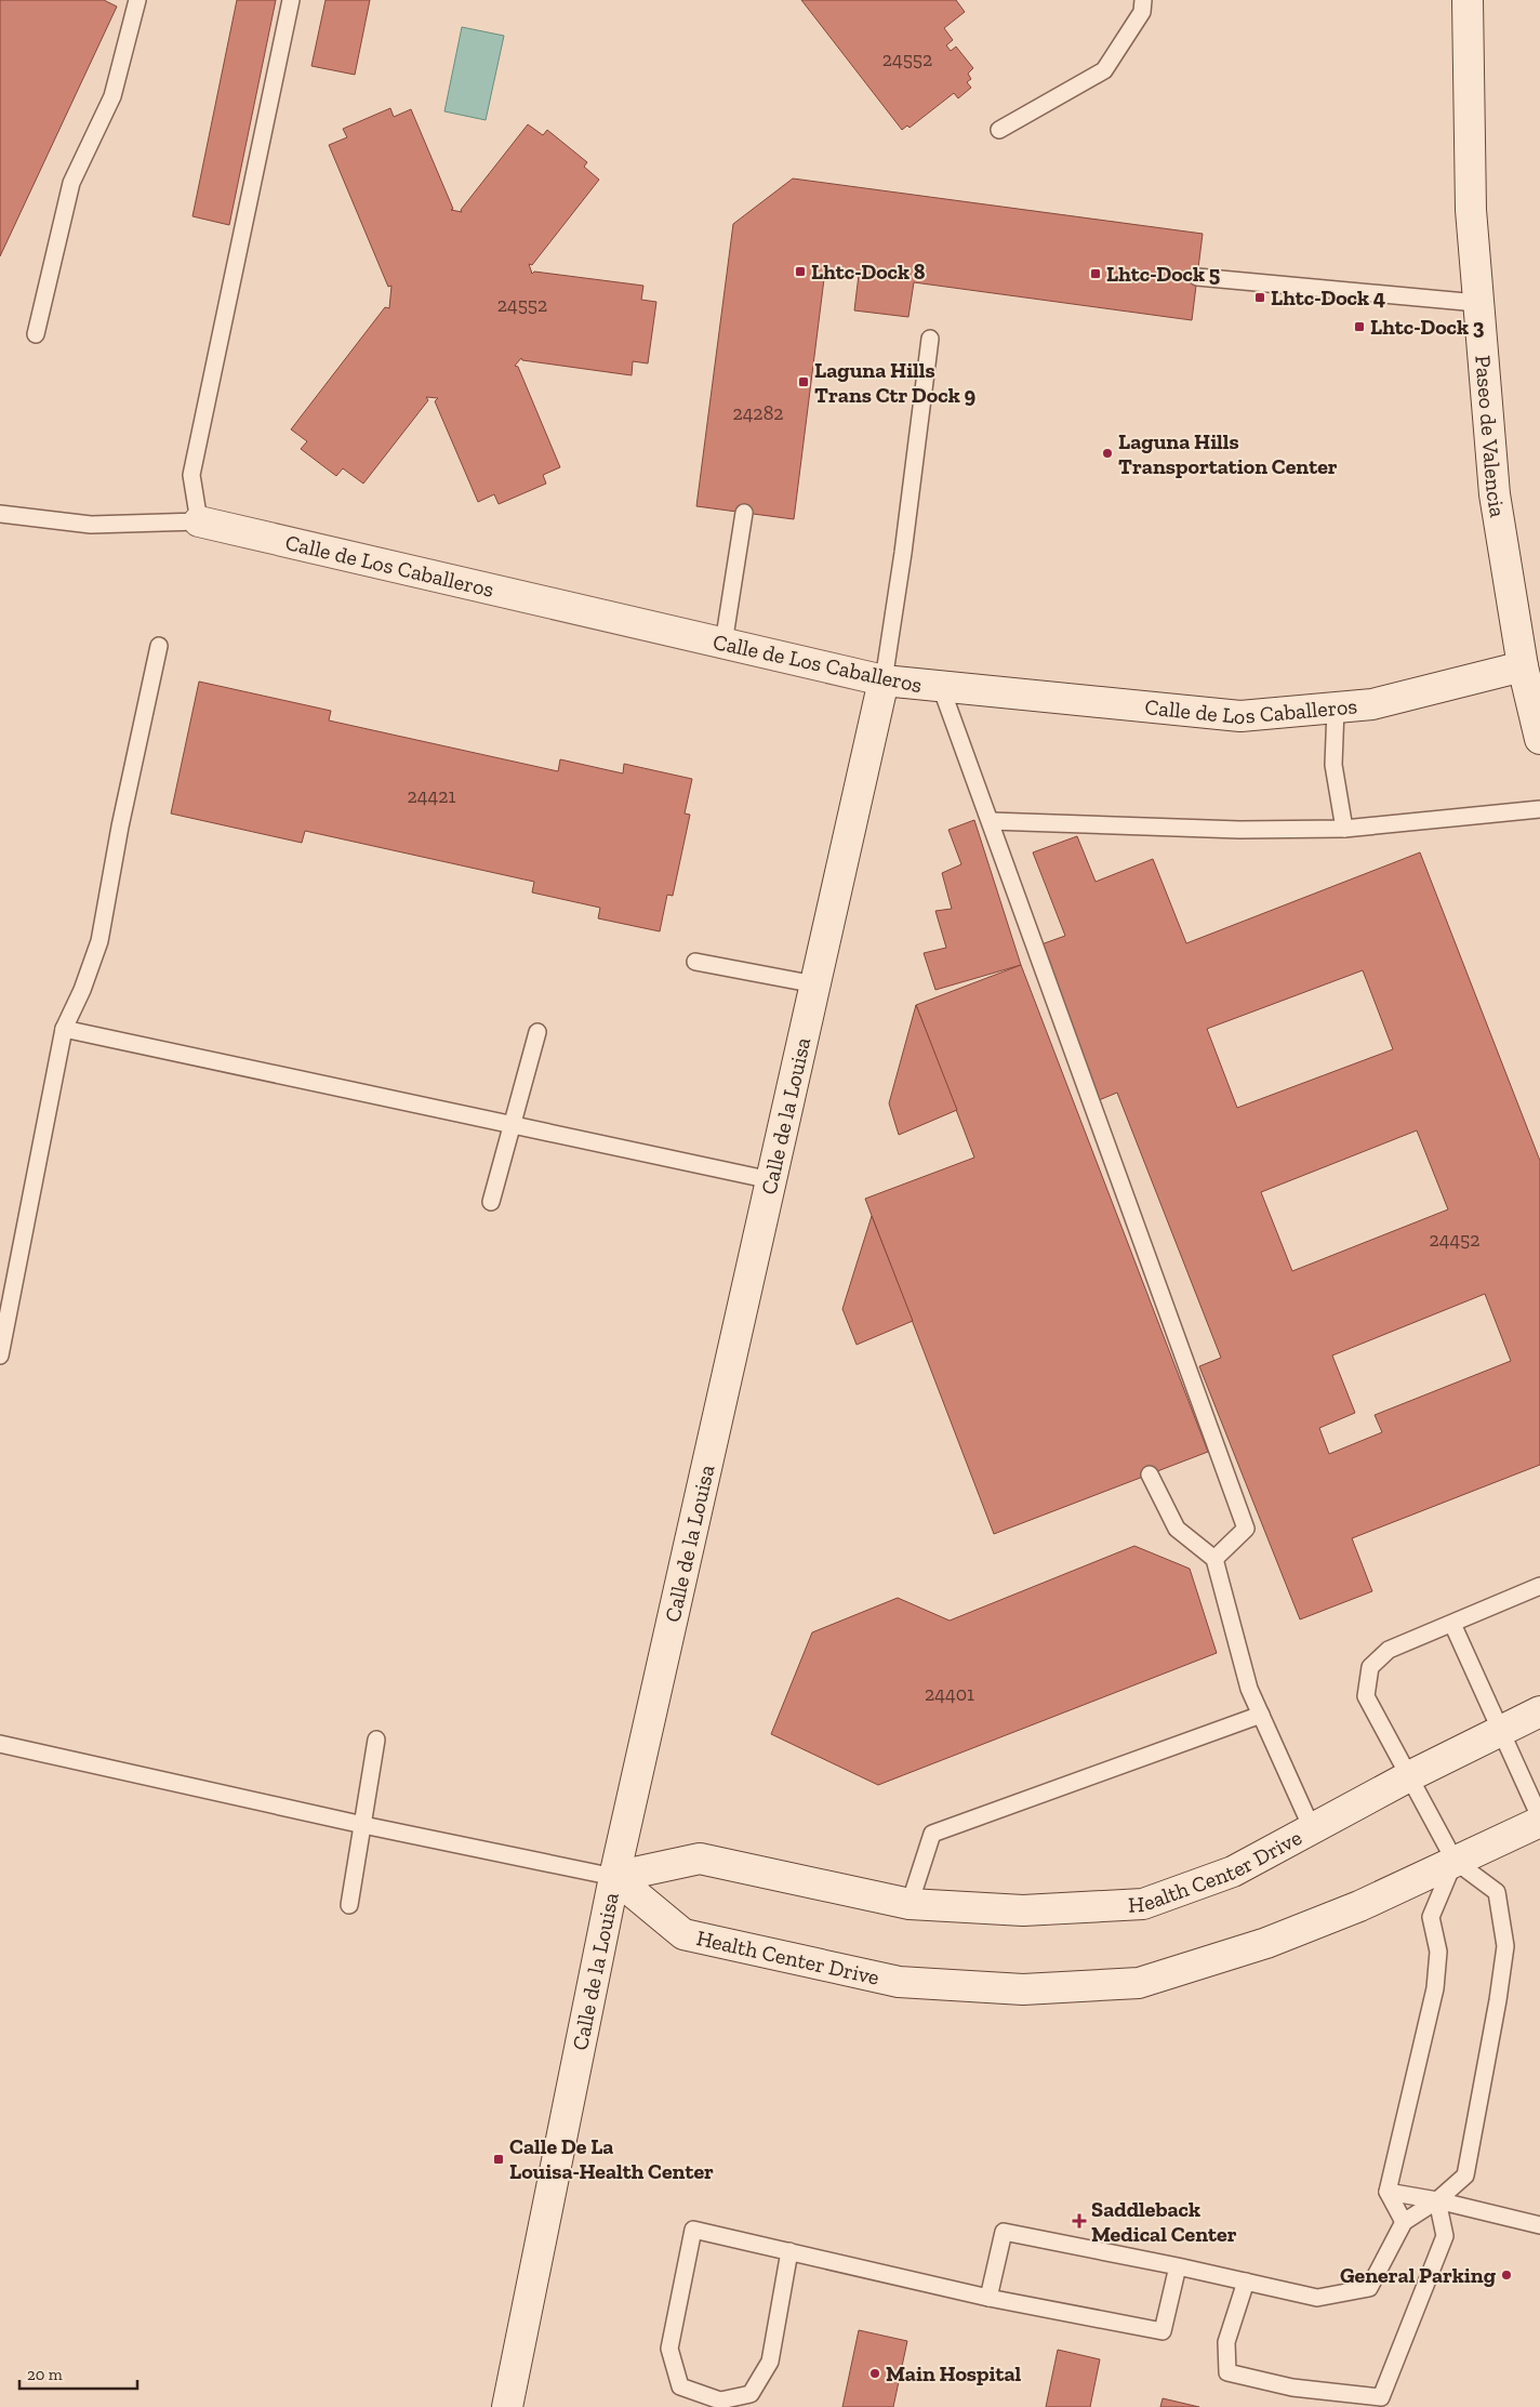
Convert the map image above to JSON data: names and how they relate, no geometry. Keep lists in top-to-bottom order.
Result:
{
  "streets": {
    "street": [
      "Paseo de Valencia",
      "Calle de Los Caballeros",
      "Calle de la Louisa",
      "Health Center Drive"
    ]
  },
  "crossings": [
    ["Paseo de Valencia", "Calle de Los Caballeros"],
    ["Calle de Los Caballeros", "Calle de la Louisa"],
    ["Calle de la Louisa", "Health Center Drive"]
  ],
  "places": {
    "transit": [
      "Lhtc-Dock 8",
      "Lhtc-Dock 5",
      "Lhtc-Dock 4",
      "Lhtc-Dock 3",
      "Laguna Hills Trans Ctr Dock 9",
      "Calle De La Louisa-Health Center"
    ],
    "other": ["Laguna Hills Transportation Center", "General Parking", "Main Hospital"],
    "health": ["Saddleback Medical Center"]
  },
  "house_numbers": [
    "24552",
    "24552",
    "24282",
    "24421",
    "24452",
    "24401"
  ],
  "scale_bar": "20 m"
}
